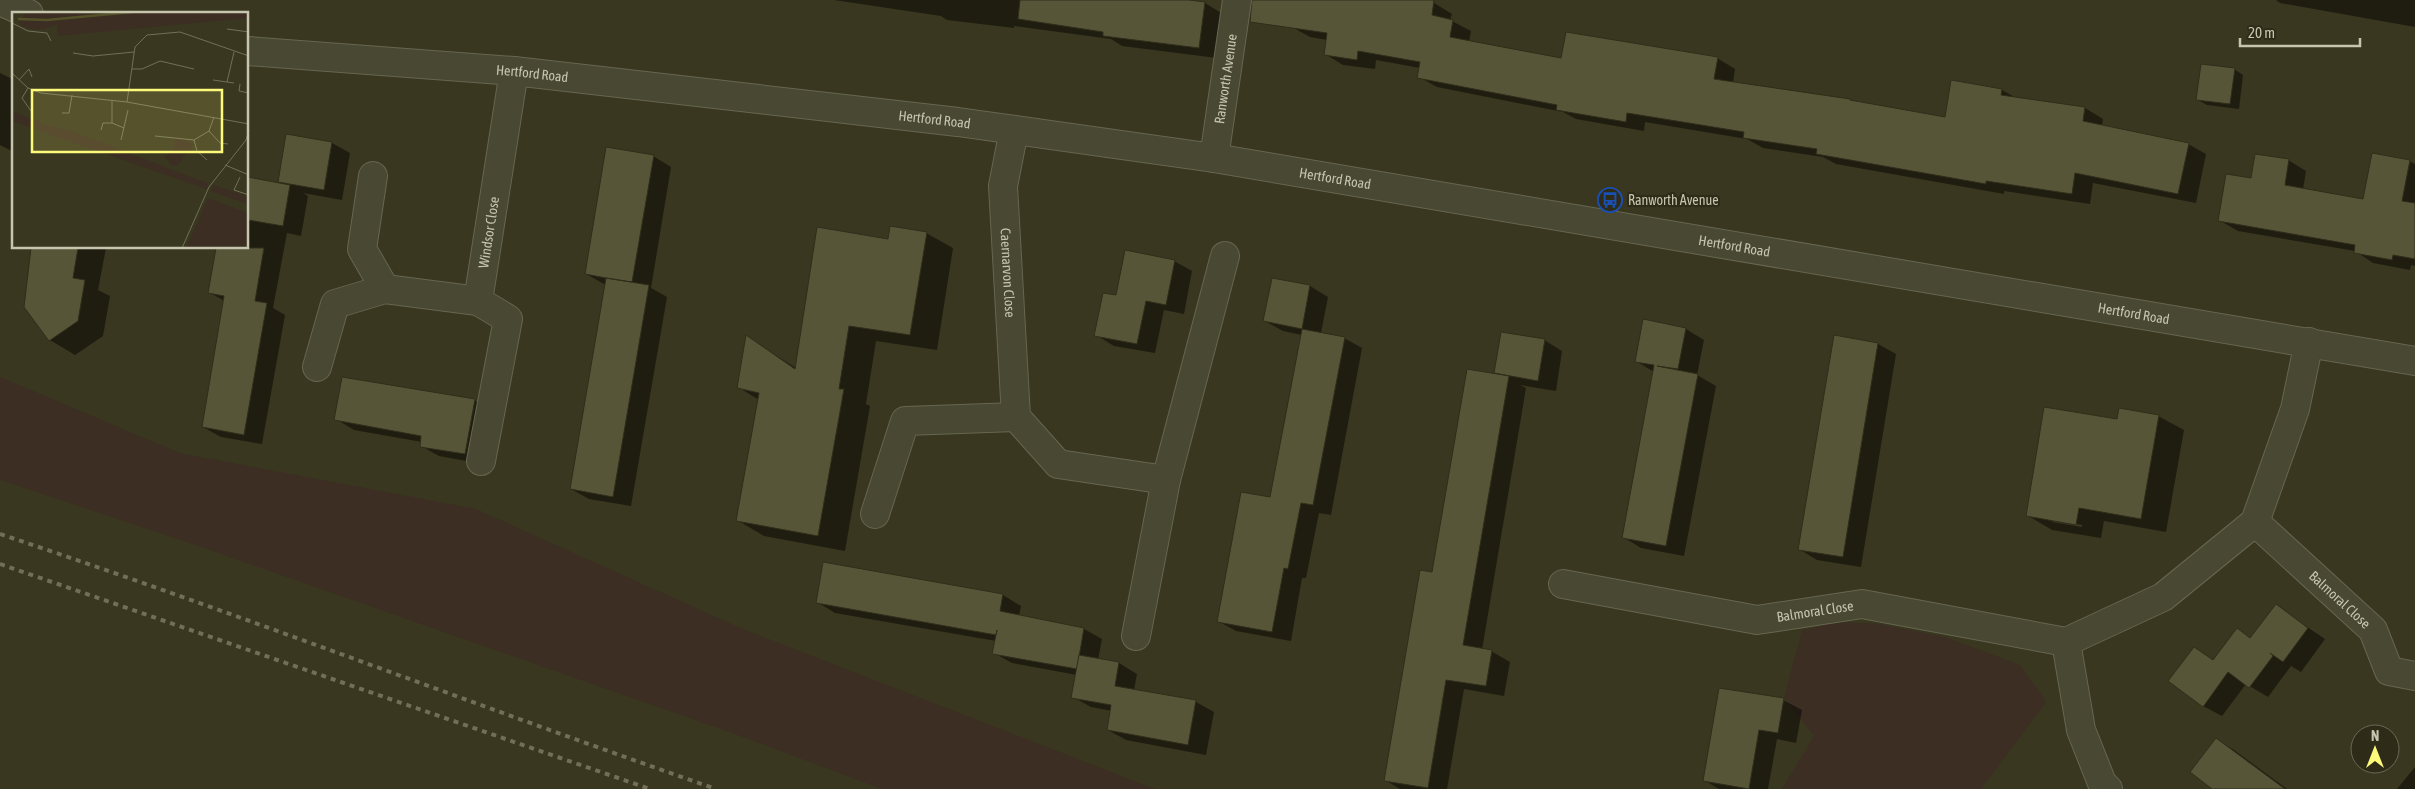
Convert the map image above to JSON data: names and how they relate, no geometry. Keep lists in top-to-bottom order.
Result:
{
  "streets": {
    "street": [
      "Hertford Road",
      "Ranworth Avenue",
      "Windsor Close",
      "Caernarvon Close",
      "Balmoral Close"
    ]
  },
  "crossings": [
    ["Hertford Road", "Ranworth Avenue"],
    ["Hertford Road", "Windsor Close"],
    ["Hertford Road", "Caernarvon Close"]
  ],
  "places": {
    "bus stop": ["Ranworth Avenue"]
  },
  "scale_bar": "20 m",
  "north": "top"
}
